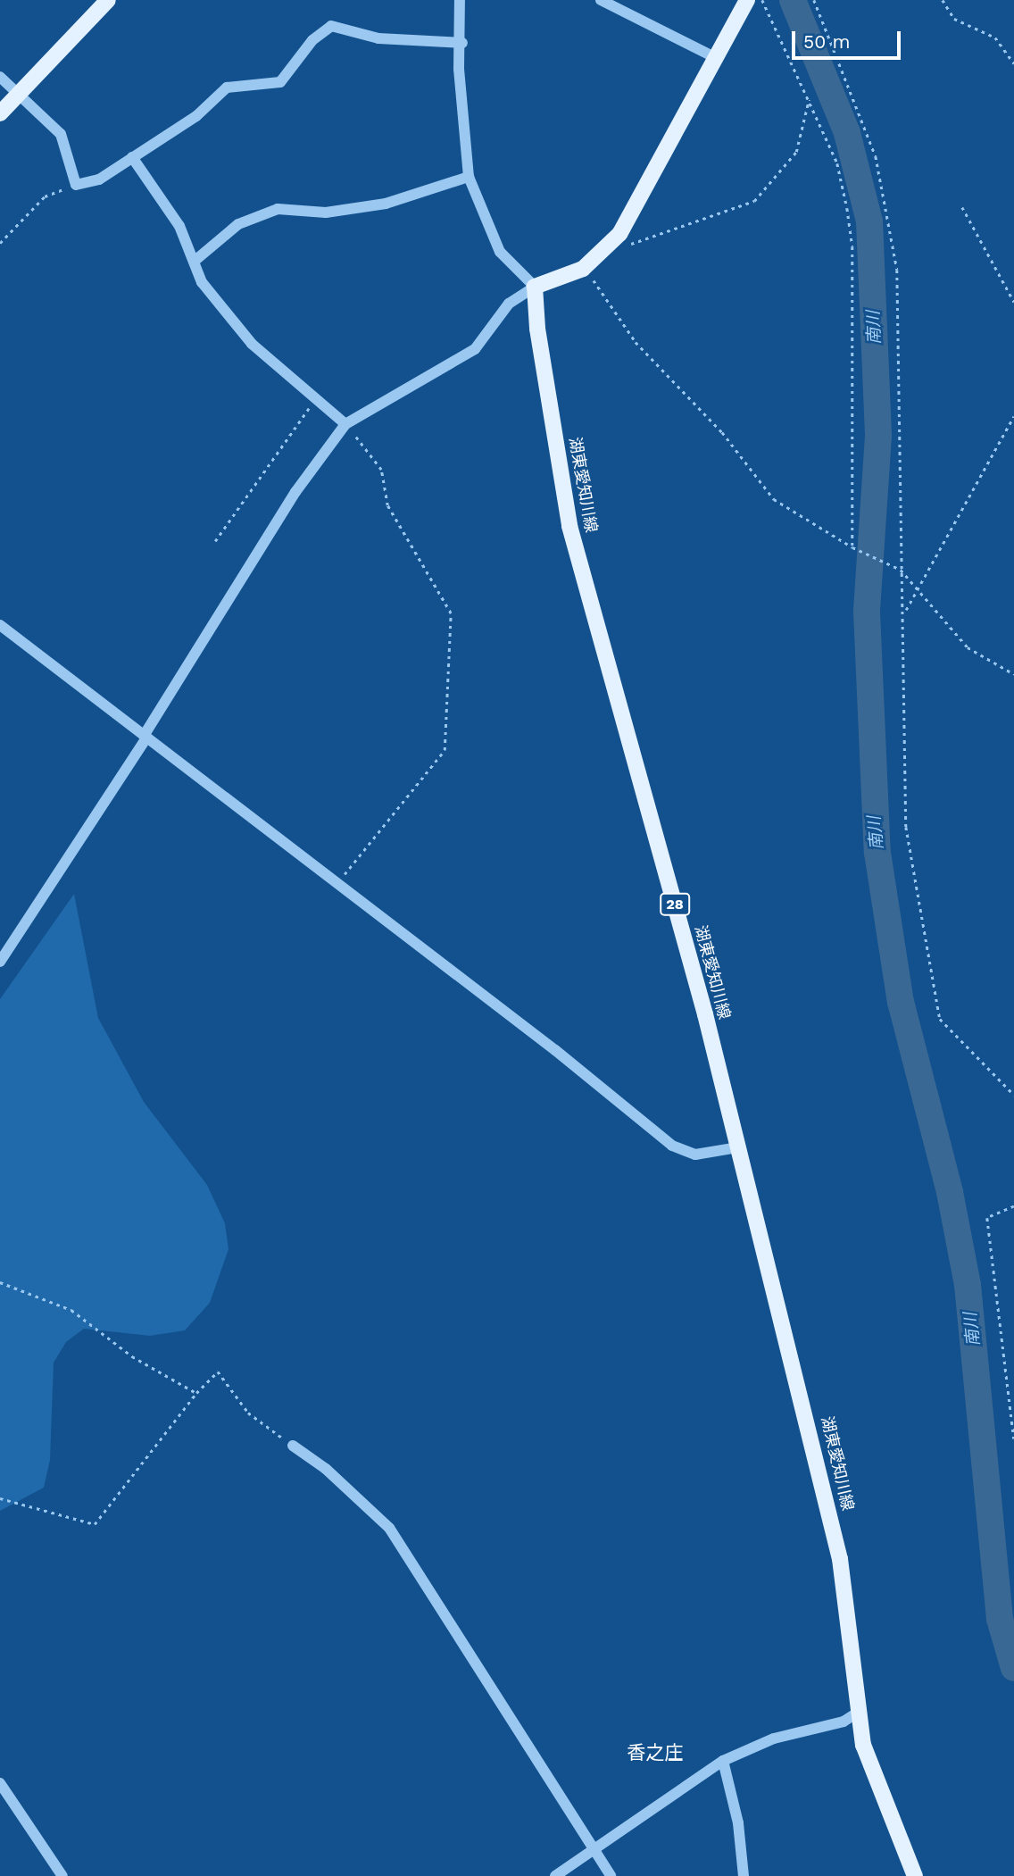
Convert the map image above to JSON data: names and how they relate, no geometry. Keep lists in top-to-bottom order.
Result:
{
  "streets": {
    "main road": ["湖東愛知川線", "28"]
  },
  "districts": ["香之庄"],
  "water": ["南川"],
  "scale_bar": "50 m"
}
